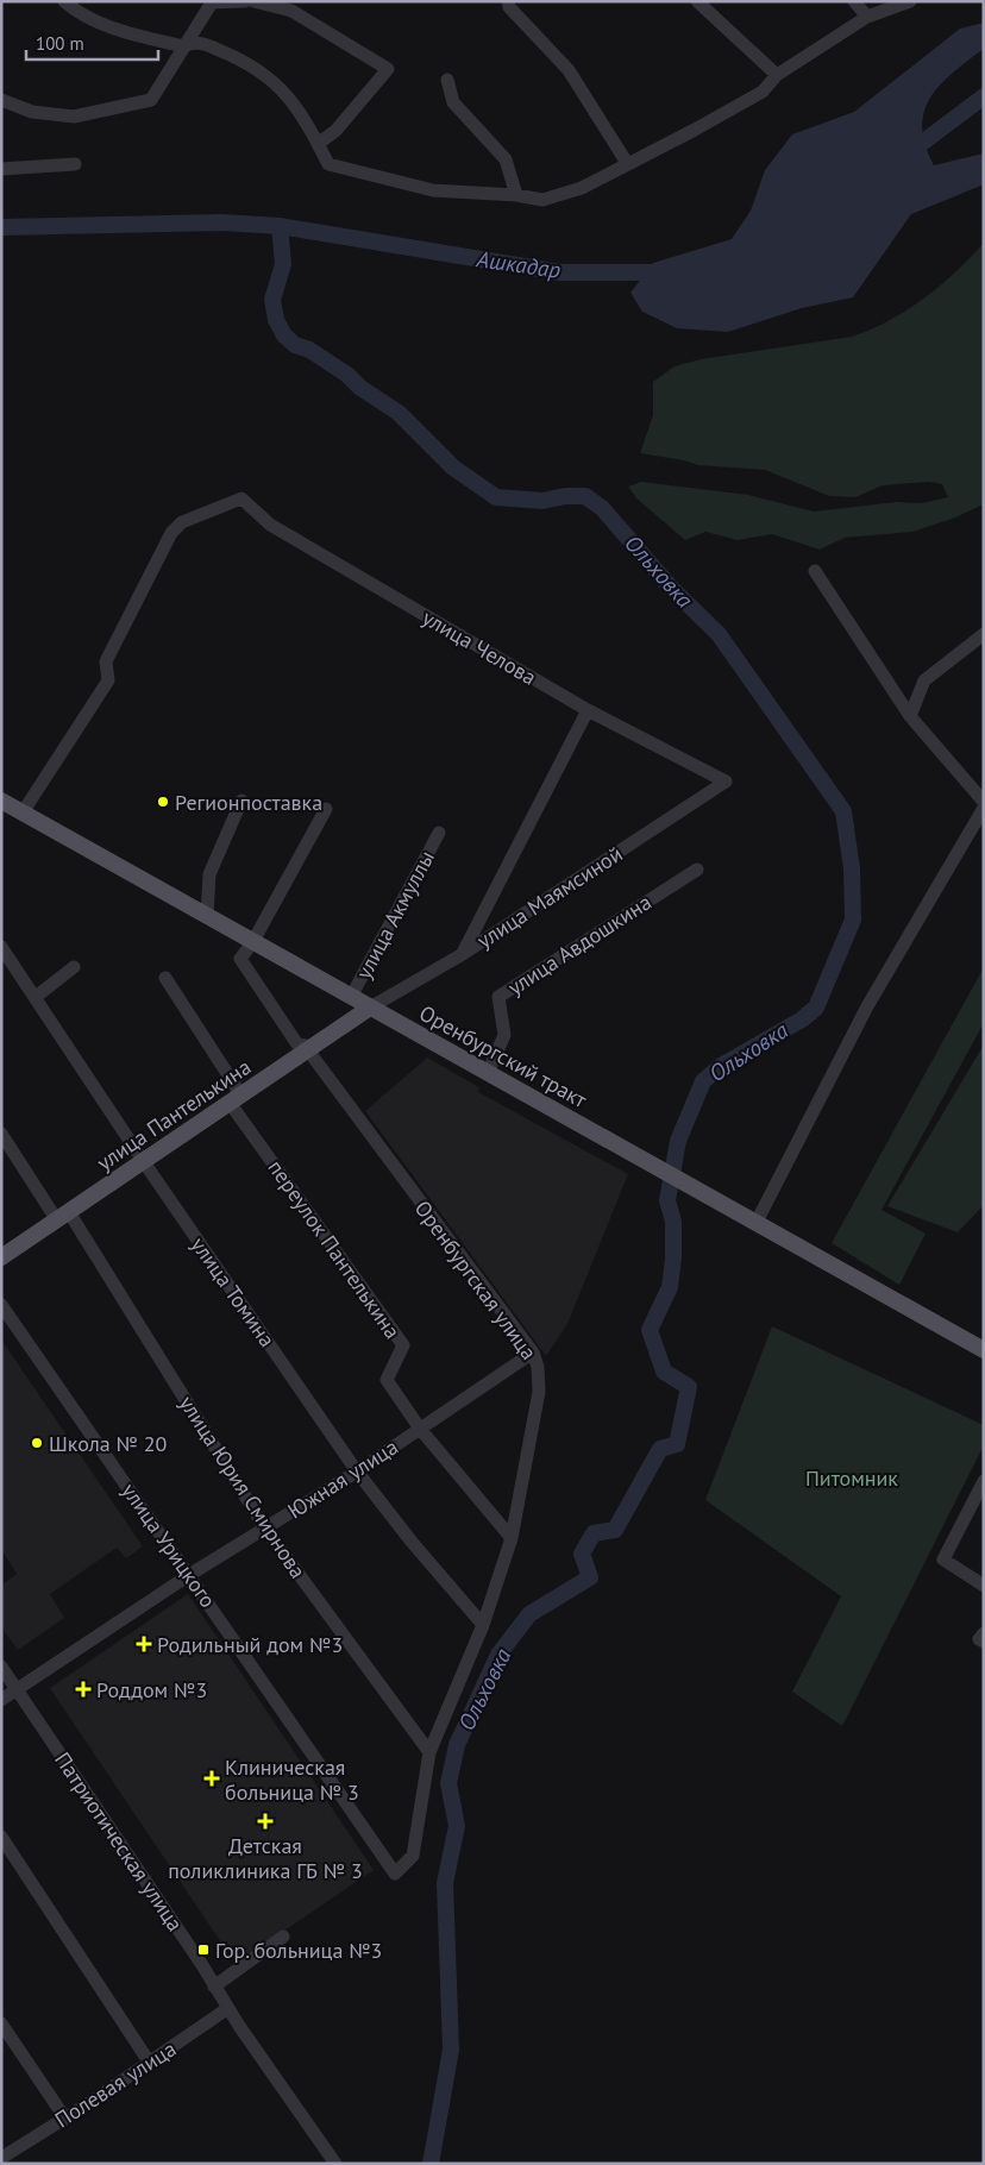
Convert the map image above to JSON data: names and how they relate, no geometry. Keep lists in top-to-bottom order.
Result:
{
  "streets": {
    "main road": ["Оренбургский тракт", "улица Пантелькина"],
    "street": [
      "улица Челова",
      "улица Маямсиной",
      "улица Акмуллы",
      "улица Авдошкина",
      "переулок Пантелькина",
      "Оренбургская улица",
      "улица Томина",
      "Южная улица",
      "улица Юрия Смирнова",
      "улица Урицкого",
      "Патриотическая улица",
      "Полевая улица"
    ]
  },
  "crossings": [
    ["улица Челова", "улица Маямсиной"],
    ["улица Челова", "Оренбургский тракт"],
    ["улица Маямсиной", "Оренбургский тракт"],
    ["улица Маямсиной", "улица Пантелькина"],
    ["улица Акмуллы", "Оренбургский тракт"],
    ["улица Авдошкина", "Оренбургский тракт"],
    ["Оренбургский тракт", "улица Пантелькина"],
    ["Оренбургский тракт", "Оренбургская улица"],
    ["улица Пантелькина", "переулок Пантелькина"],
    ["улица Пантелькина", "Оренбургская улица"],
    ["улица Пантелькина", "улица Томина"],
    ["улица Пантелькина", "улица Юрия Смирнова"],
    ["переулок Пантелькина", "Оренбургская улица"],
    ["переулок Пантелькина", "Южная улица"],
    ["Оренбургская улица", "улица Томина"],
    ["Оренбургская улица", "Южная улица"],
    ["Оренбургская улица", "улица Юрия Смирнова"],
    ["Оренбургская улица", "улица Урицкого"],
    ["улица Томина", "Южная улица"],
    ["Южная улица", "улица Юрия Смирнова"],
    ["Южная улица", "улица Урицкого"],
    ["Южная улица", "Патриотическая улица"],
    ["Патриотическая улица", "Полевая улица"]
  ],
  "water": ["Ашкадар", "Ольховка"],
  "parks": ["Питомник"],
  "places": {
    "other": ["Регионпоставка", "Школа № 20"],
    "health": [
      "Родильный дом №3",
      "Роддом №3",
      "Клиническая больница № 3",
      "Детская поликлиника ГБ № 3"
    ],
    "transit": ["Гор. больница №3"]
  },
  "scale_bar": "100 m"
}
